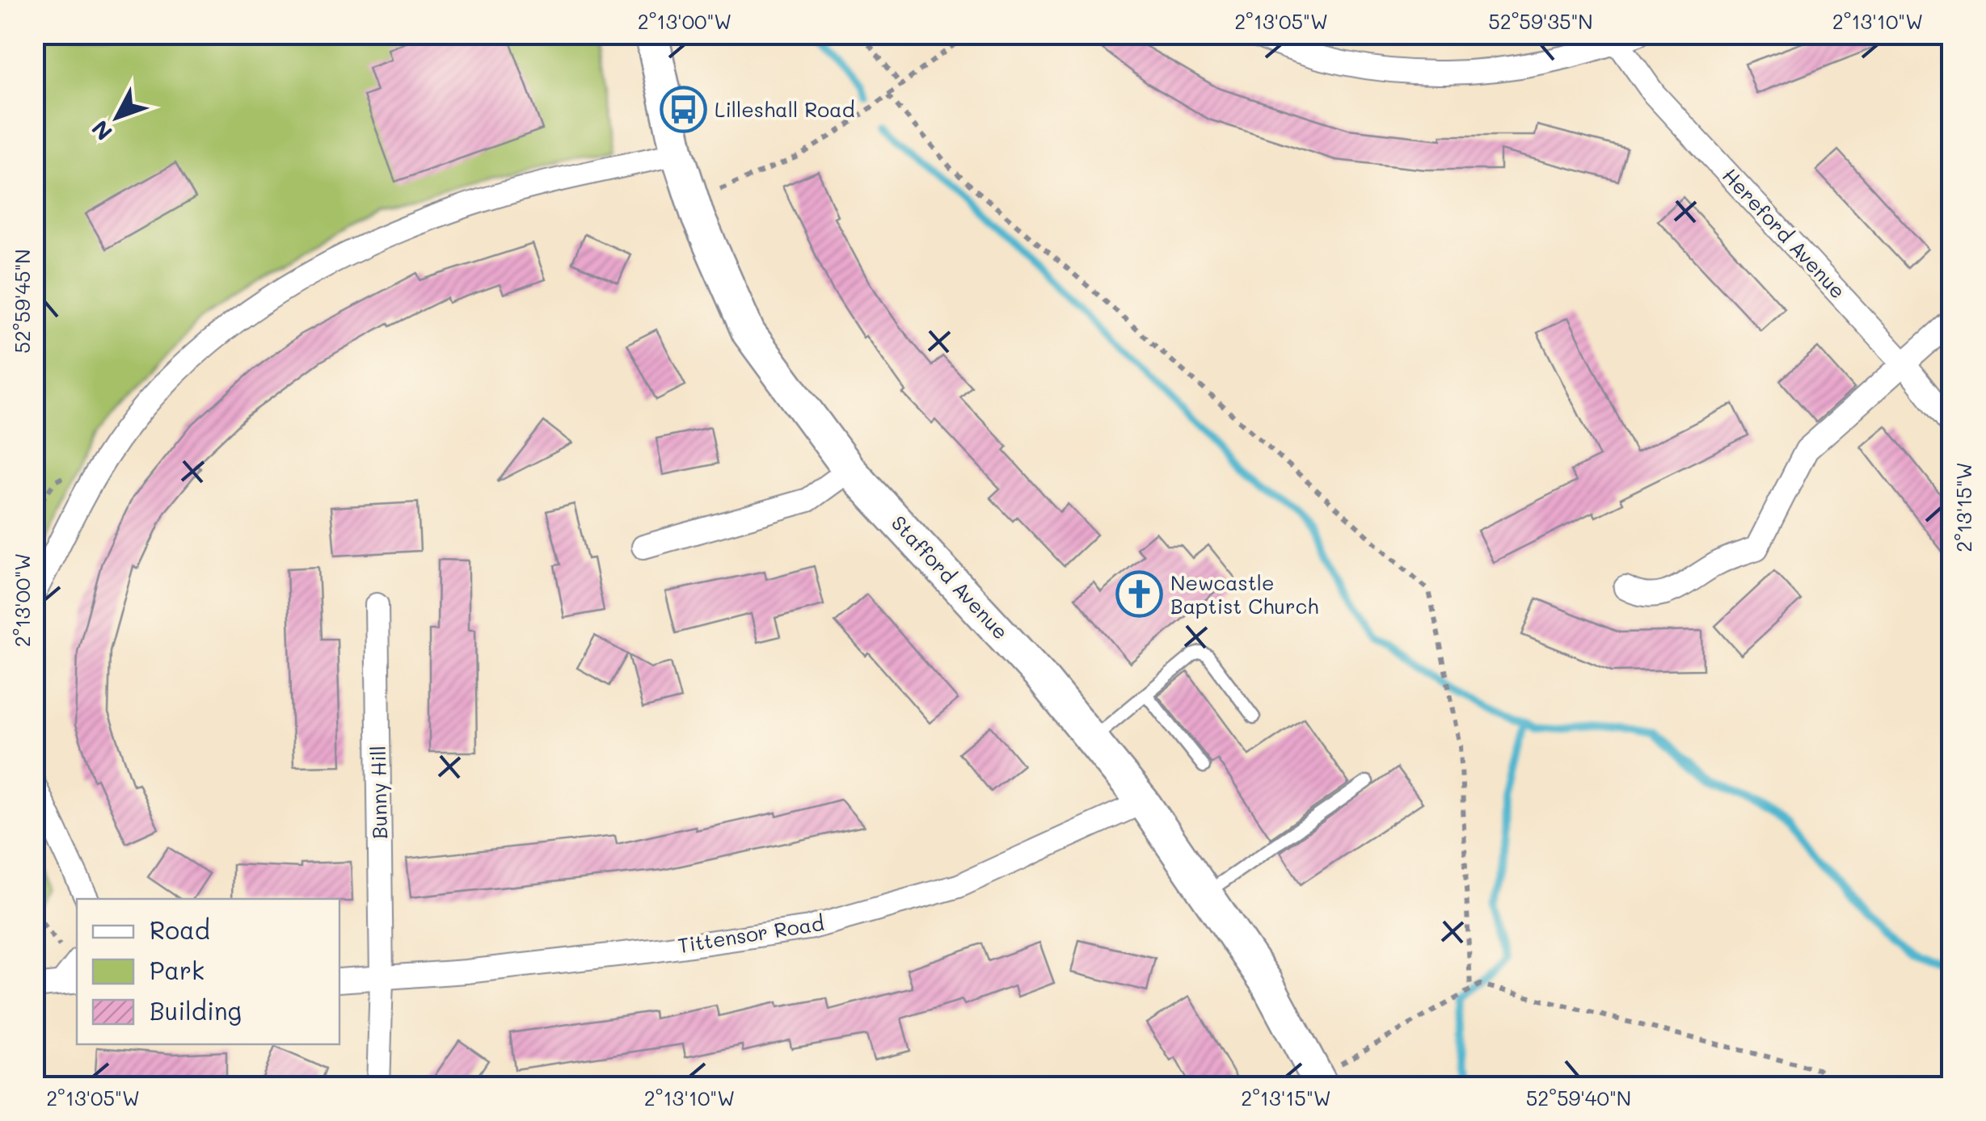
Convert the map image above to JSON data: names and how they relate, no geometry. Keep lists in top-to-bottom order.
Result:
{
  "streets": {
    "street": [
      "Hereford Avenue",
      "Stafford Avenue",
      "Bunny Hill",
      "Tittensor Road"
    ]
  },
  "crossings": [
    ["Stafford Avenue", "Tittensor Road"],
    ["Bunny Hill", "Tittensor Road"]
  ],
  "places": {
    "bus stop": ["Lilleshall Road"],
    "church": ["Newcastle Baptist Church"]
  },
  "legend": ["Road", "Park", "Building"],
  "north": "bottom left",
  "coordinates": [
    "2°13'00\"W",
    "2°13'05\"W",
    "52°59'35\"N",
    "2°13'10\"W",
    "52°59'45\"N",
    "2°13'15\"W",
    "52°59'40\"N"
  ]
}
